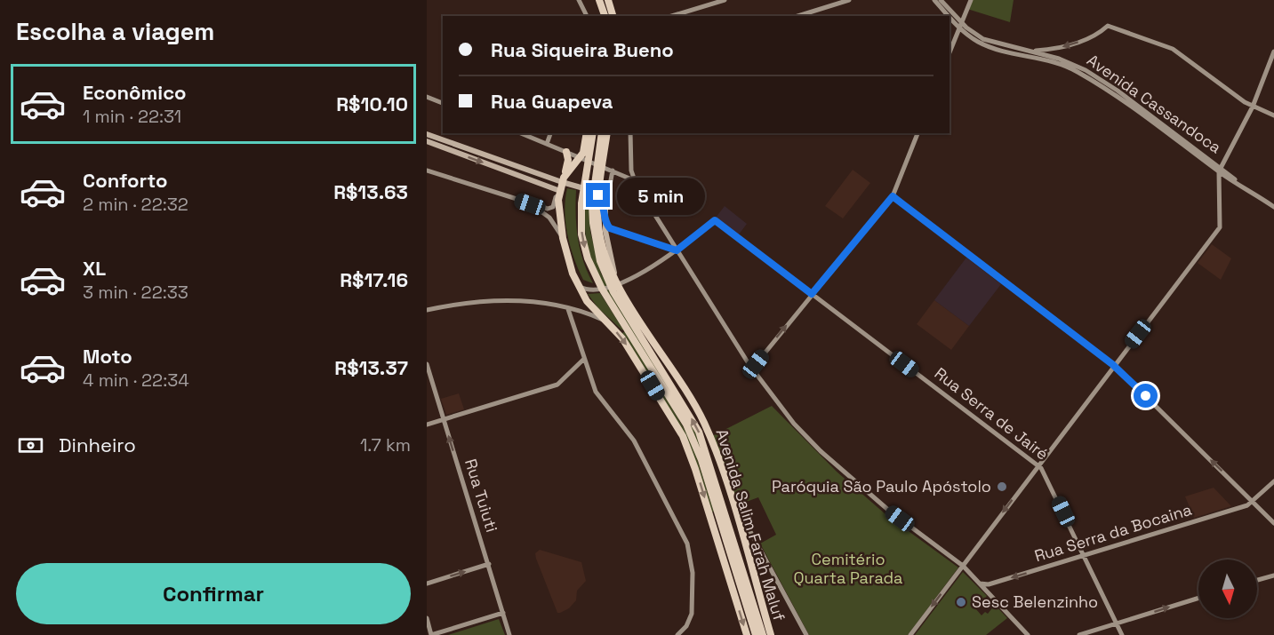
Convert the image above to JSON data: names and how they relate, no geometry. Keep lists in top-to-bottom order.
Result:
{
  "streets": {
    "highway": ["Avenida Salim Farah Maluf"],
    "street": [
      "Avenida Cassandoca",
      "Rua Serra de Jairé",
      "Rua Tuiuti",
      "Rua Serra da Bocaina"
    ]
  },
  "crossings": [
    ["Rua Serra de Jairé", "Rua Serra da Bocaina"]
  ],
  "one_way": ["Rua Tuiuti"],
  "parks": ["Cemitério Quarta Parada"],
  "places": ["Paróquia São Paulo Apóstolo", "Sesc Belenzinho"],
  "north": "bottom",
  "page": {
    "heading": "Escolha a viagem",
    "banner": ["Rua Siqueira Bueno", "Rua Guapeva"],
    "list": [
      {
        "name": "Econômico",
        "note": "1 min · 22:31",
        "value": "R$10.10"
      },
      {
        "name": "Conforto",
        "note": "2 min · 22:32",
        "value": "R$13.63"
      },
      {
        "name": "XL",
        "note": "3 min · 22:33",
        "value": "R$17.16"
      },
      {
        "name": "Moto",
        "note": "4 min · 22:34",
        "value": "R$13.37"
      }
    ],
    "bubble": "5 min",
    "pay": ["Dinheiro", "1.7 km"],
    "buttons": "Confirmar"
  }
}
